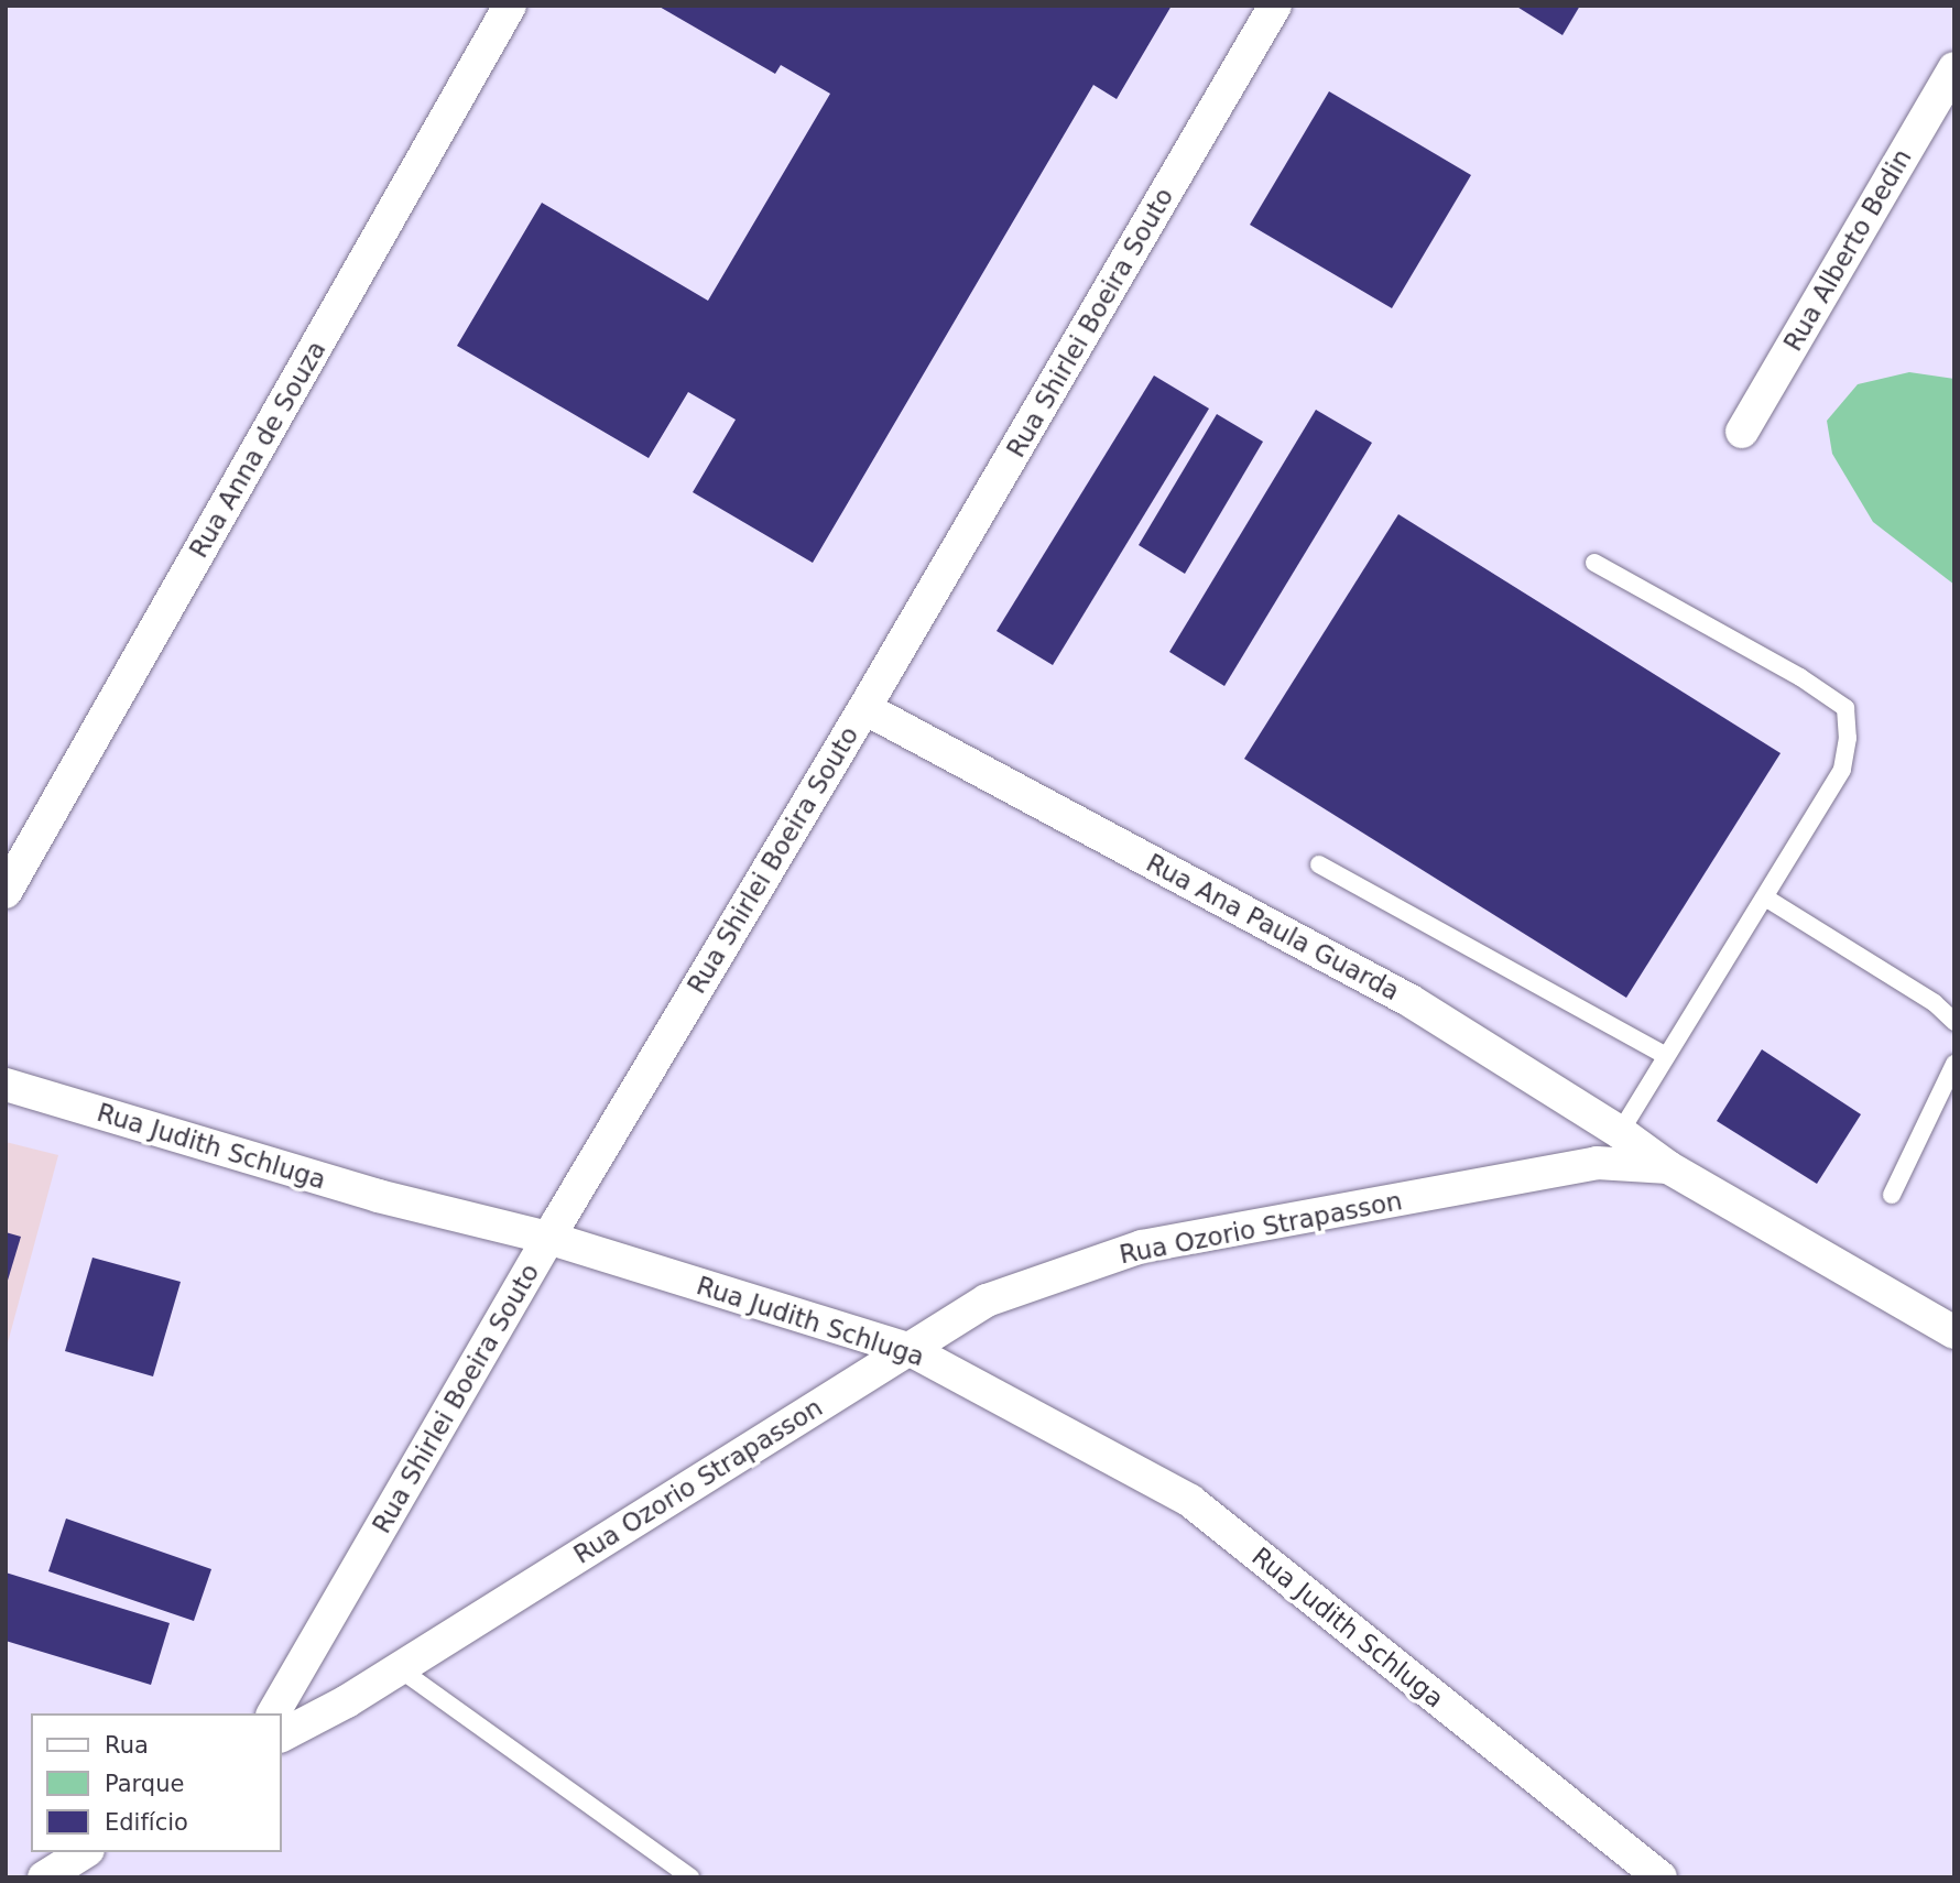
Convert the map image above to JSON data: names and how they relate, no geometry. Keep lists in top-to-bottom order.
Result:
{
  "streets": {
    "street": [
      "Rua Alberto Bedin",
      "Rua Shirlei Boeira Souto",
      "Rua Anna de Souza",
      "Rua Ana Paula Guarda",
      "Rua Judith Schluga",
      "Rua Ozorio Strapasson"
    ]
  },
  "crossings": [
    ["Rua Shirlei Boeira Souto", "Rua Ana Paula Guarda"],
    ["Rua Shirlei Boeira Souto", "Rua Judith Schluga"],
    ["Rua Ana Paula Guarda", "Rua Ozorio Strapasson"],
    ["Rua Judith Schluga", "Rua Ozorio Strapasson"]
  ],
  "legend": ["Rua", "Parque", "Edifício"]
}
